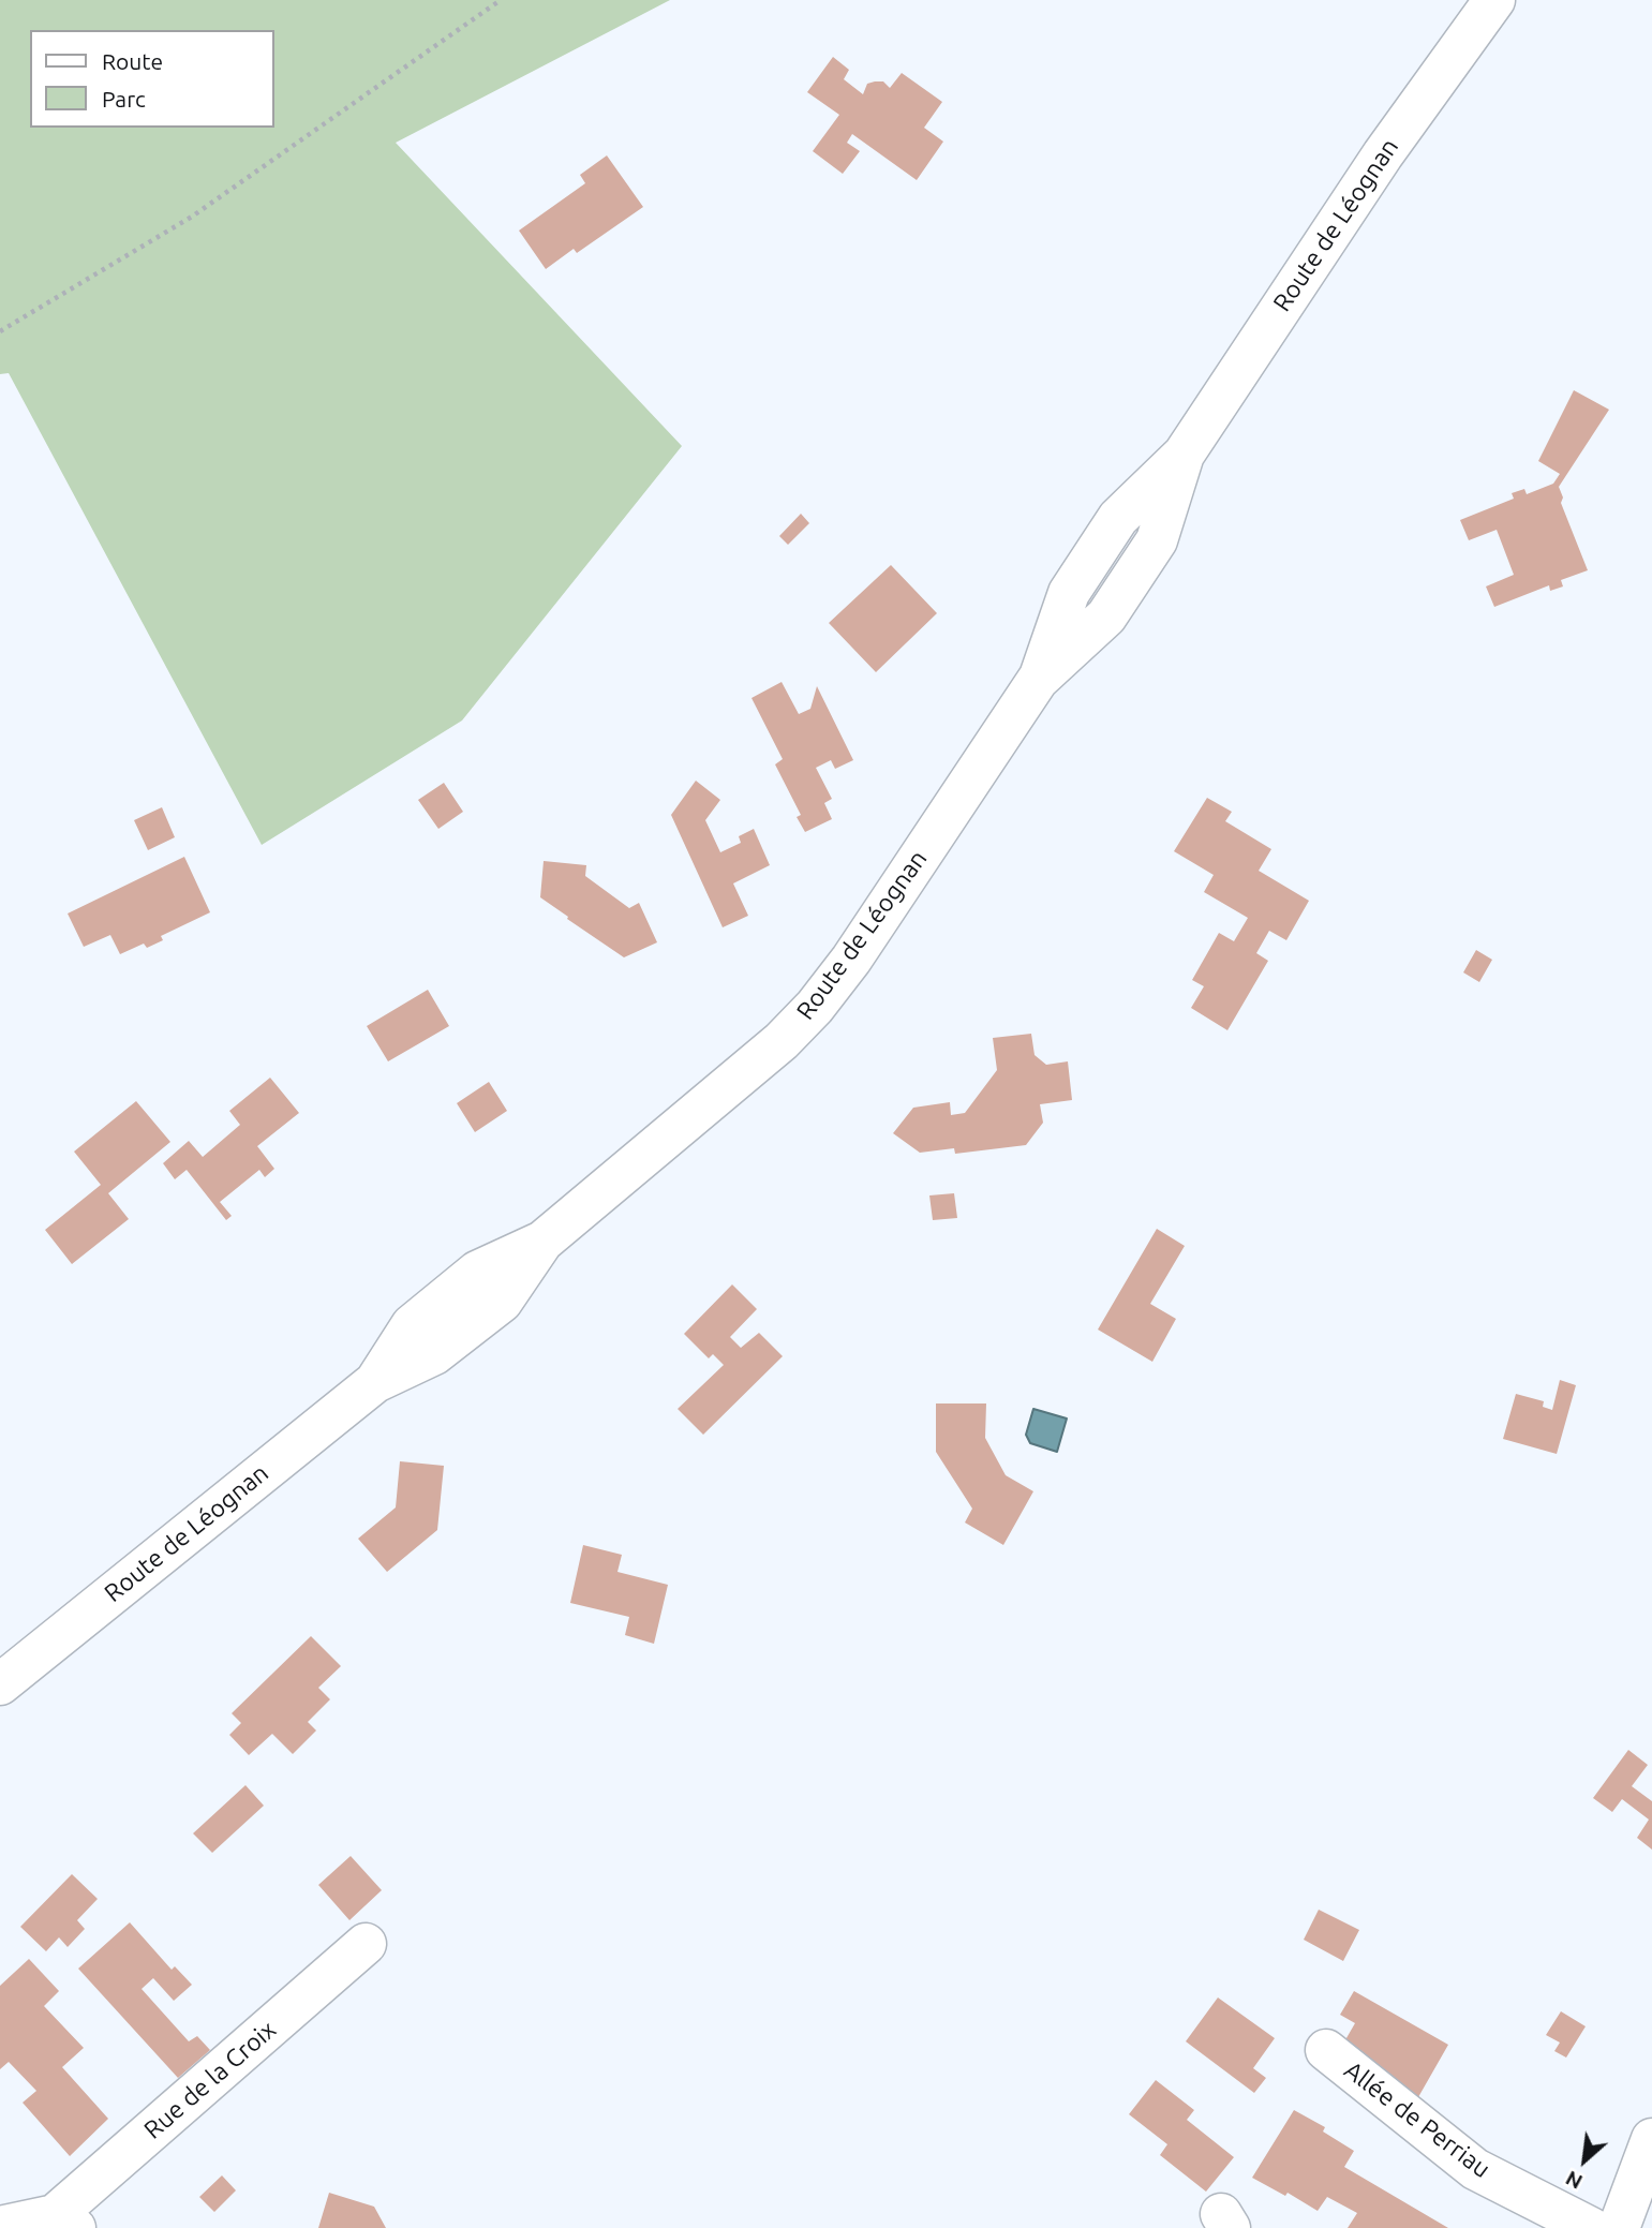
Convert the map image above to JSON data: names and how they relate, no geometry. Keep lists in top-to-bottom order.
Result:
{
  "streets": {
    "street": ["Route de Léognan", "Rue de la Croix", "Allée de Perriau"]
  },
  "legend": ["Route", "Parc"],
  "north": "bottom left"
}
